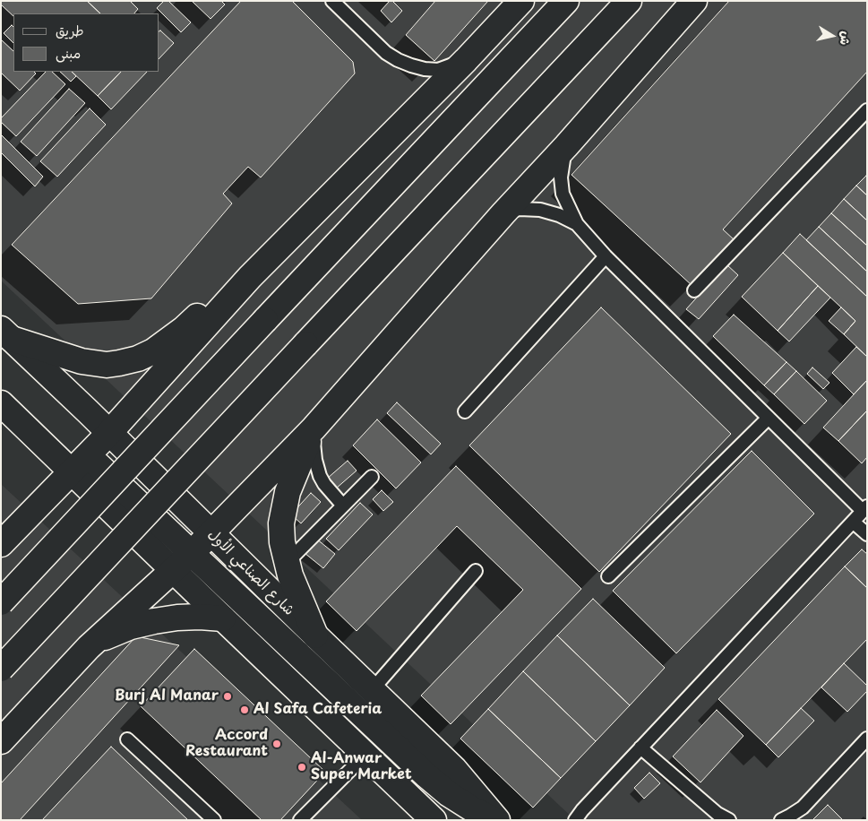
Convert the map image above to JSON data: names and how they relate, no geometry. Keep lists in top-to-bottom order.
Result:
{
  "streets": {
    "main road": ["شارع الصناعي الأول"]
  },
  "places": [
    "Burj Al Manar",
    "Al Safa Cafeteria",
    "Accord Restaurant",
    "Al-Anwar Super Market"
  ],
  "legend": ["طريق", "مبنى"],
  "north": "right"
}
